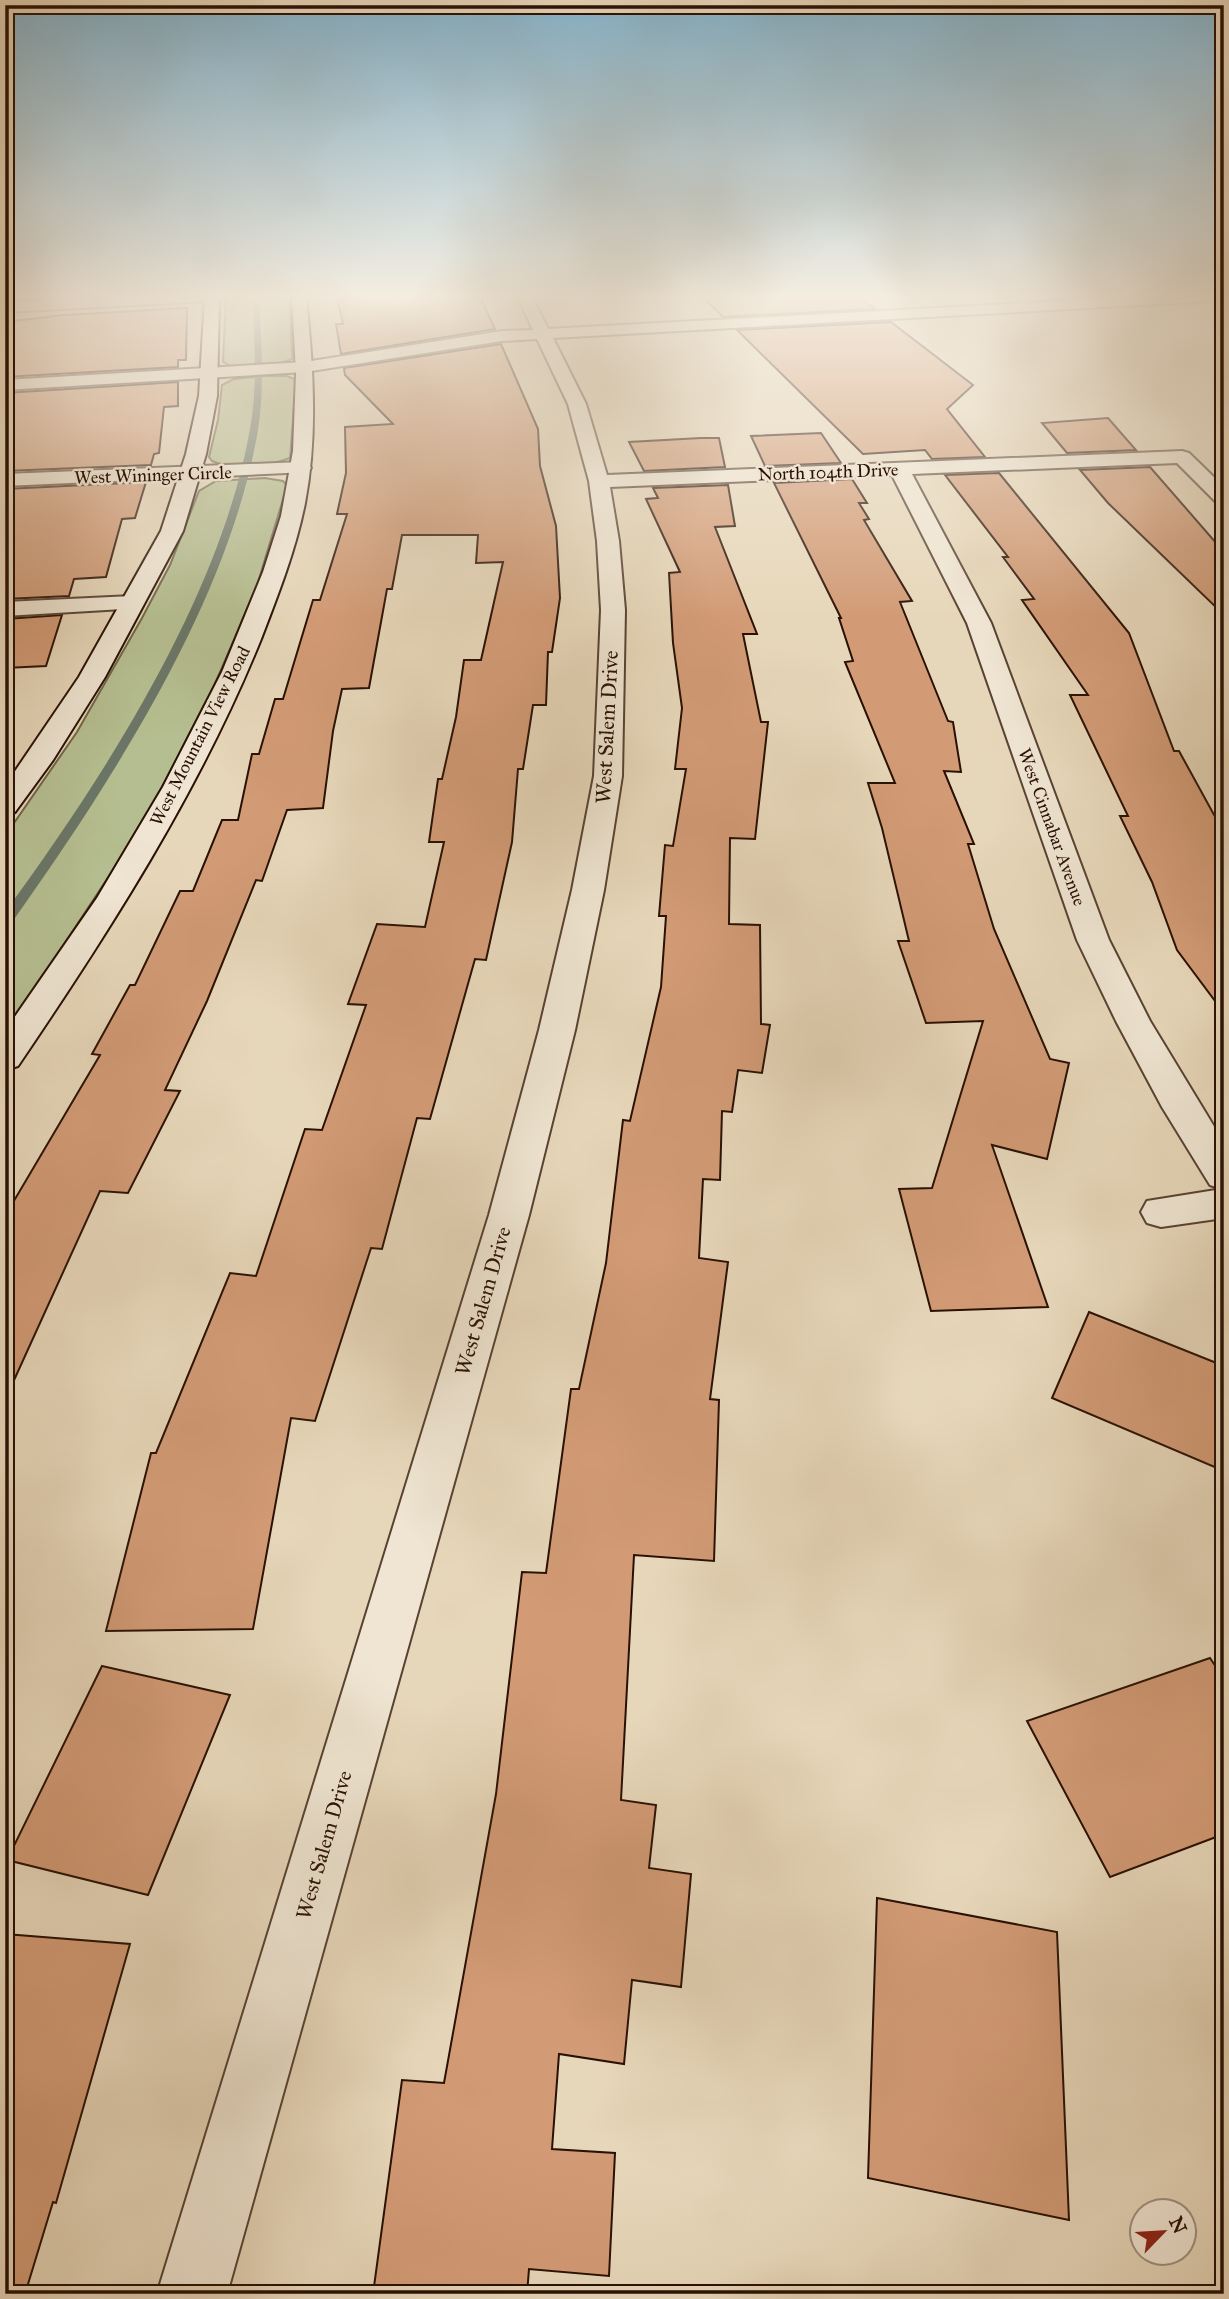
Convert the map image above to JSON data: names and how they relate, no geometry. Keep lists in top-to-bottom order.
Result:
{
  "streets": {
    "street": [
      "North 104th Drive",
      "West Wininger Circle",
      "West Salem Drive",
      "West Mountain View Road",
      "West Cinnabar Avenue"
    ]
  },
  "crossings": [
    ["North 104th Drive", "West Salem Drive"],
    ["North 104th Drive", "West Cinnabar Avenue"],
    ["West Wininger Circle", "West Mountain View Road"]
  ],
  "north": "top right"
}
